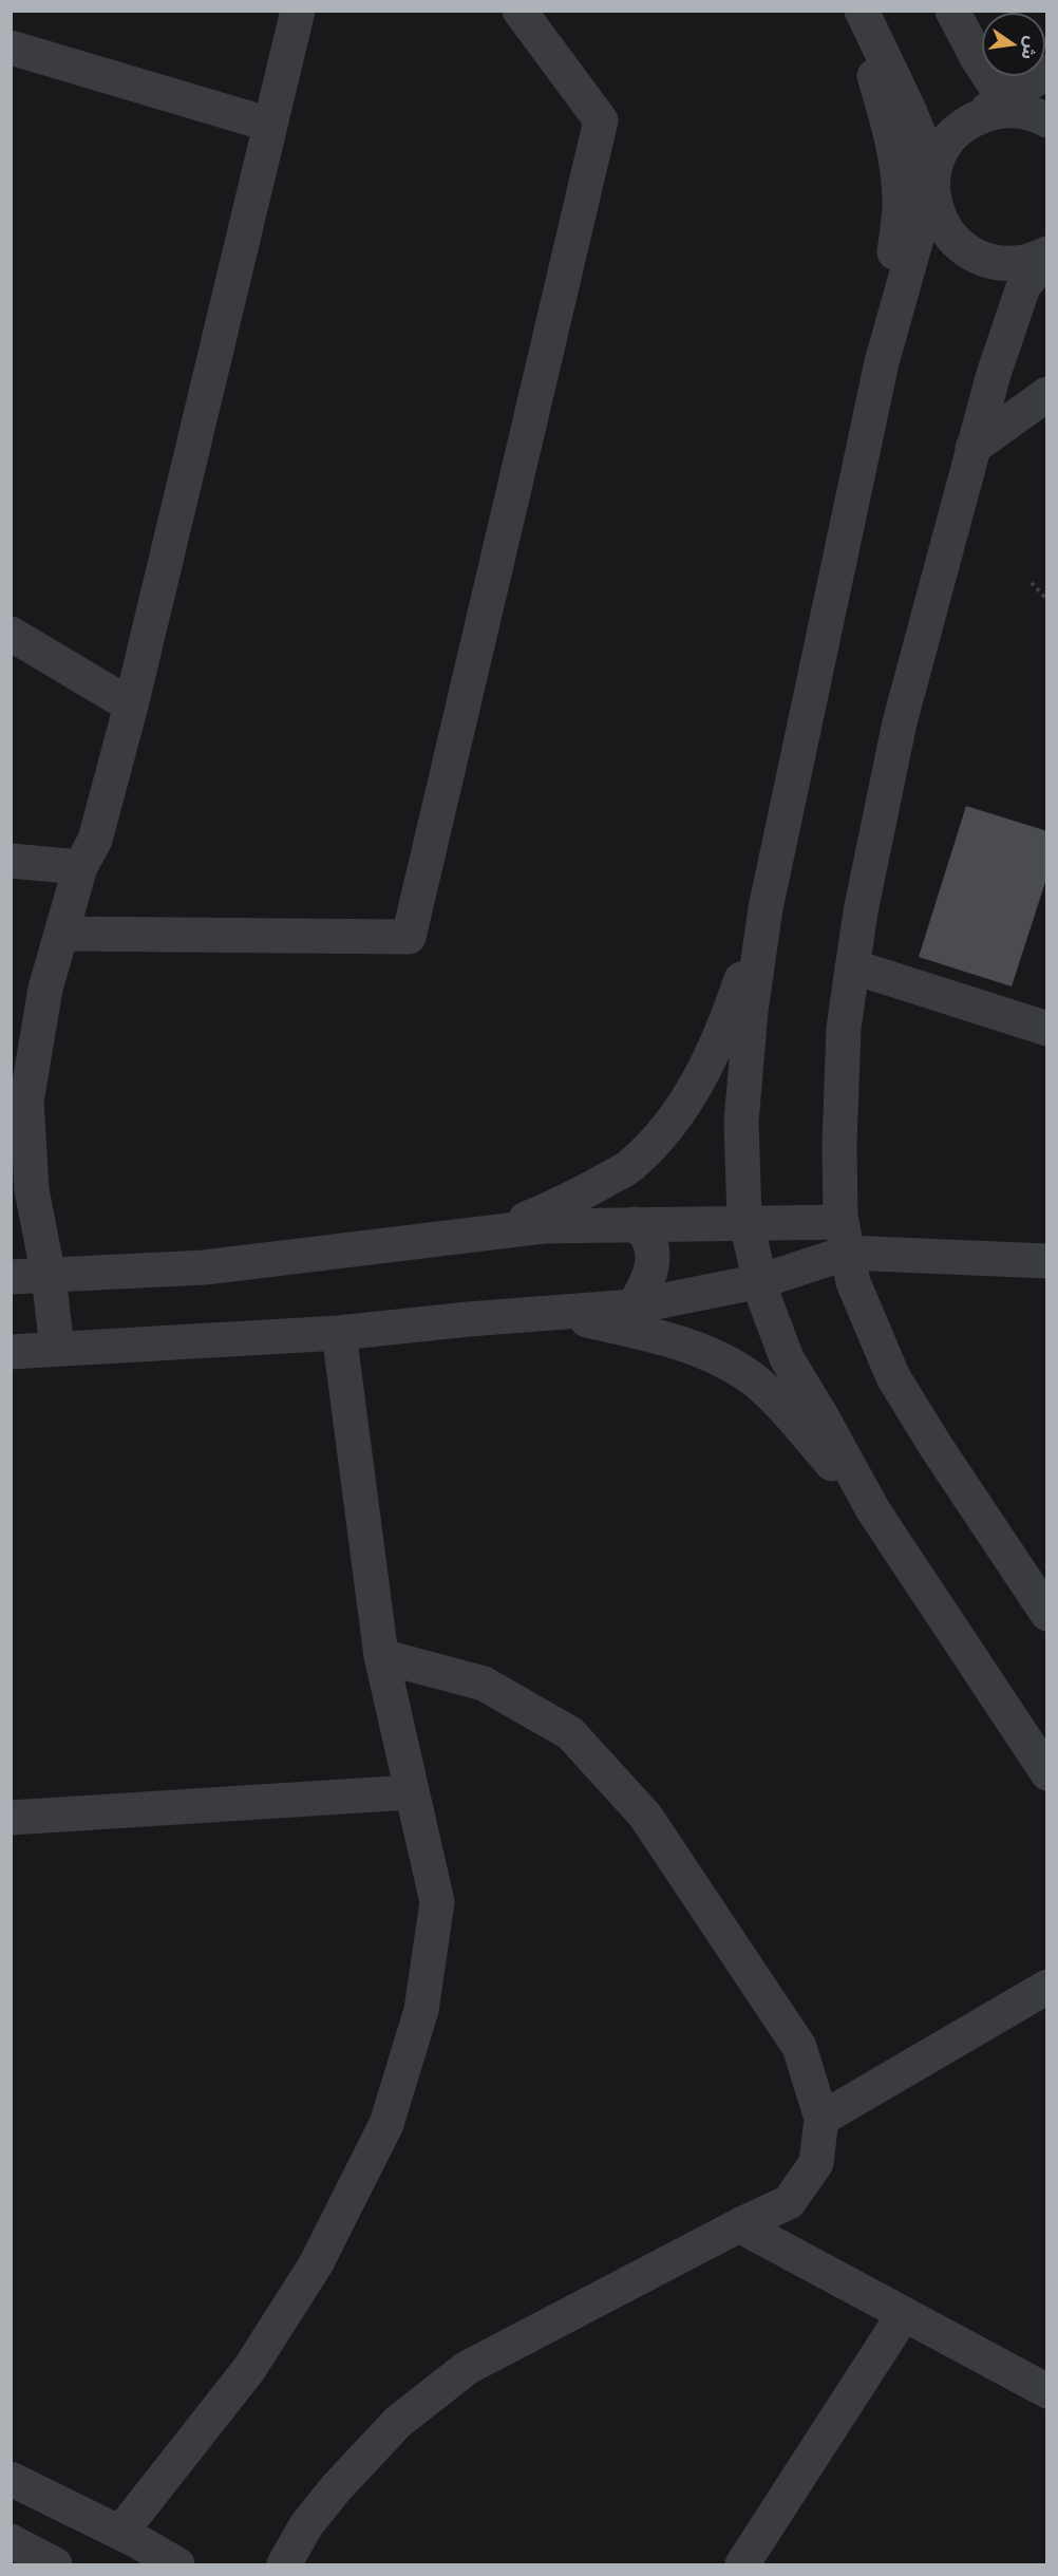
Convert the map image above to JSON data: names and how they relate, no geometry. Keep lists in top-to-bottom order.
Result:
{
  "north": "right"
}
